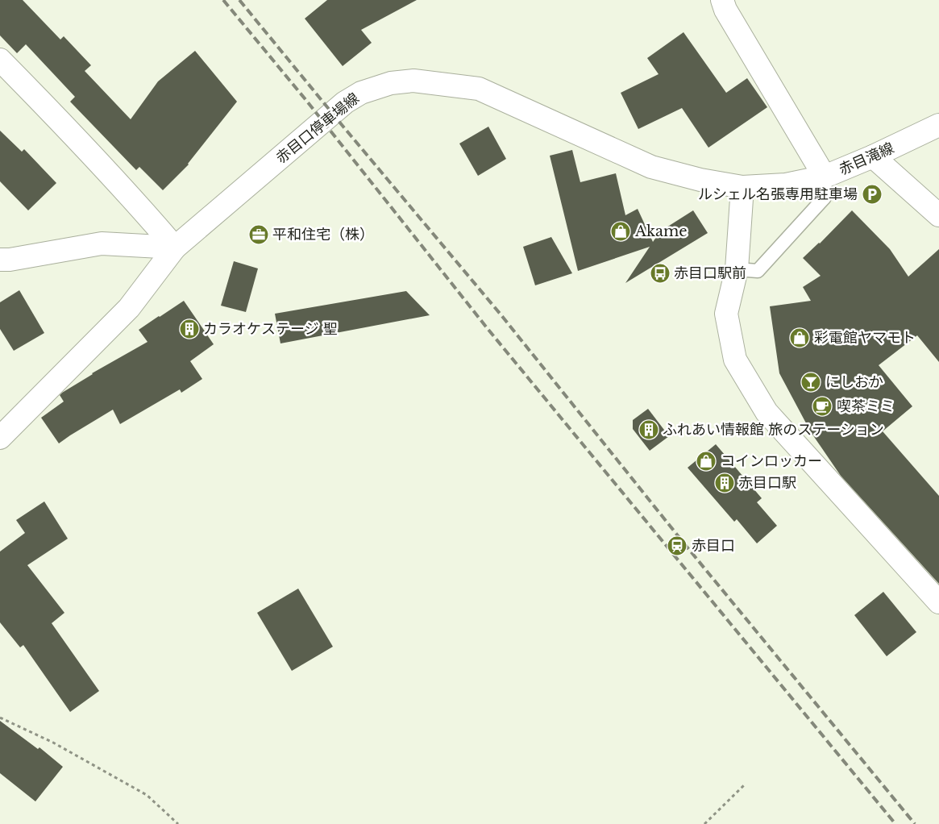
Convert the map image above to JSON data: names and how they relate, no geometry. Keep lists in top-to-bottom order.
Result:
{
  "streets": {
    "street": ["赤目口停車場線", "赤目滝線"]
  },
  "crossings": [
    ["赤目口停車場線", "赤目滝線"]
  ],
  "places": {
    "parking": ["ルシェル名張専用駐車場"],
    "shop": ["Akame", "彩電館ヤマモト", "コインロッカー"],
    "office": ["平和住宅（株）"],
    "bus stop": ["赤目口駅前"],
    "building": ["カラオケステージ 聖", "ふれあい情報館 旅のステーション", "赤目口駅"],
    "bar": ["にしおか"],
    "cafe": ["喫茶ミミ"],
    "station": ["赤目口"]
  }
}
